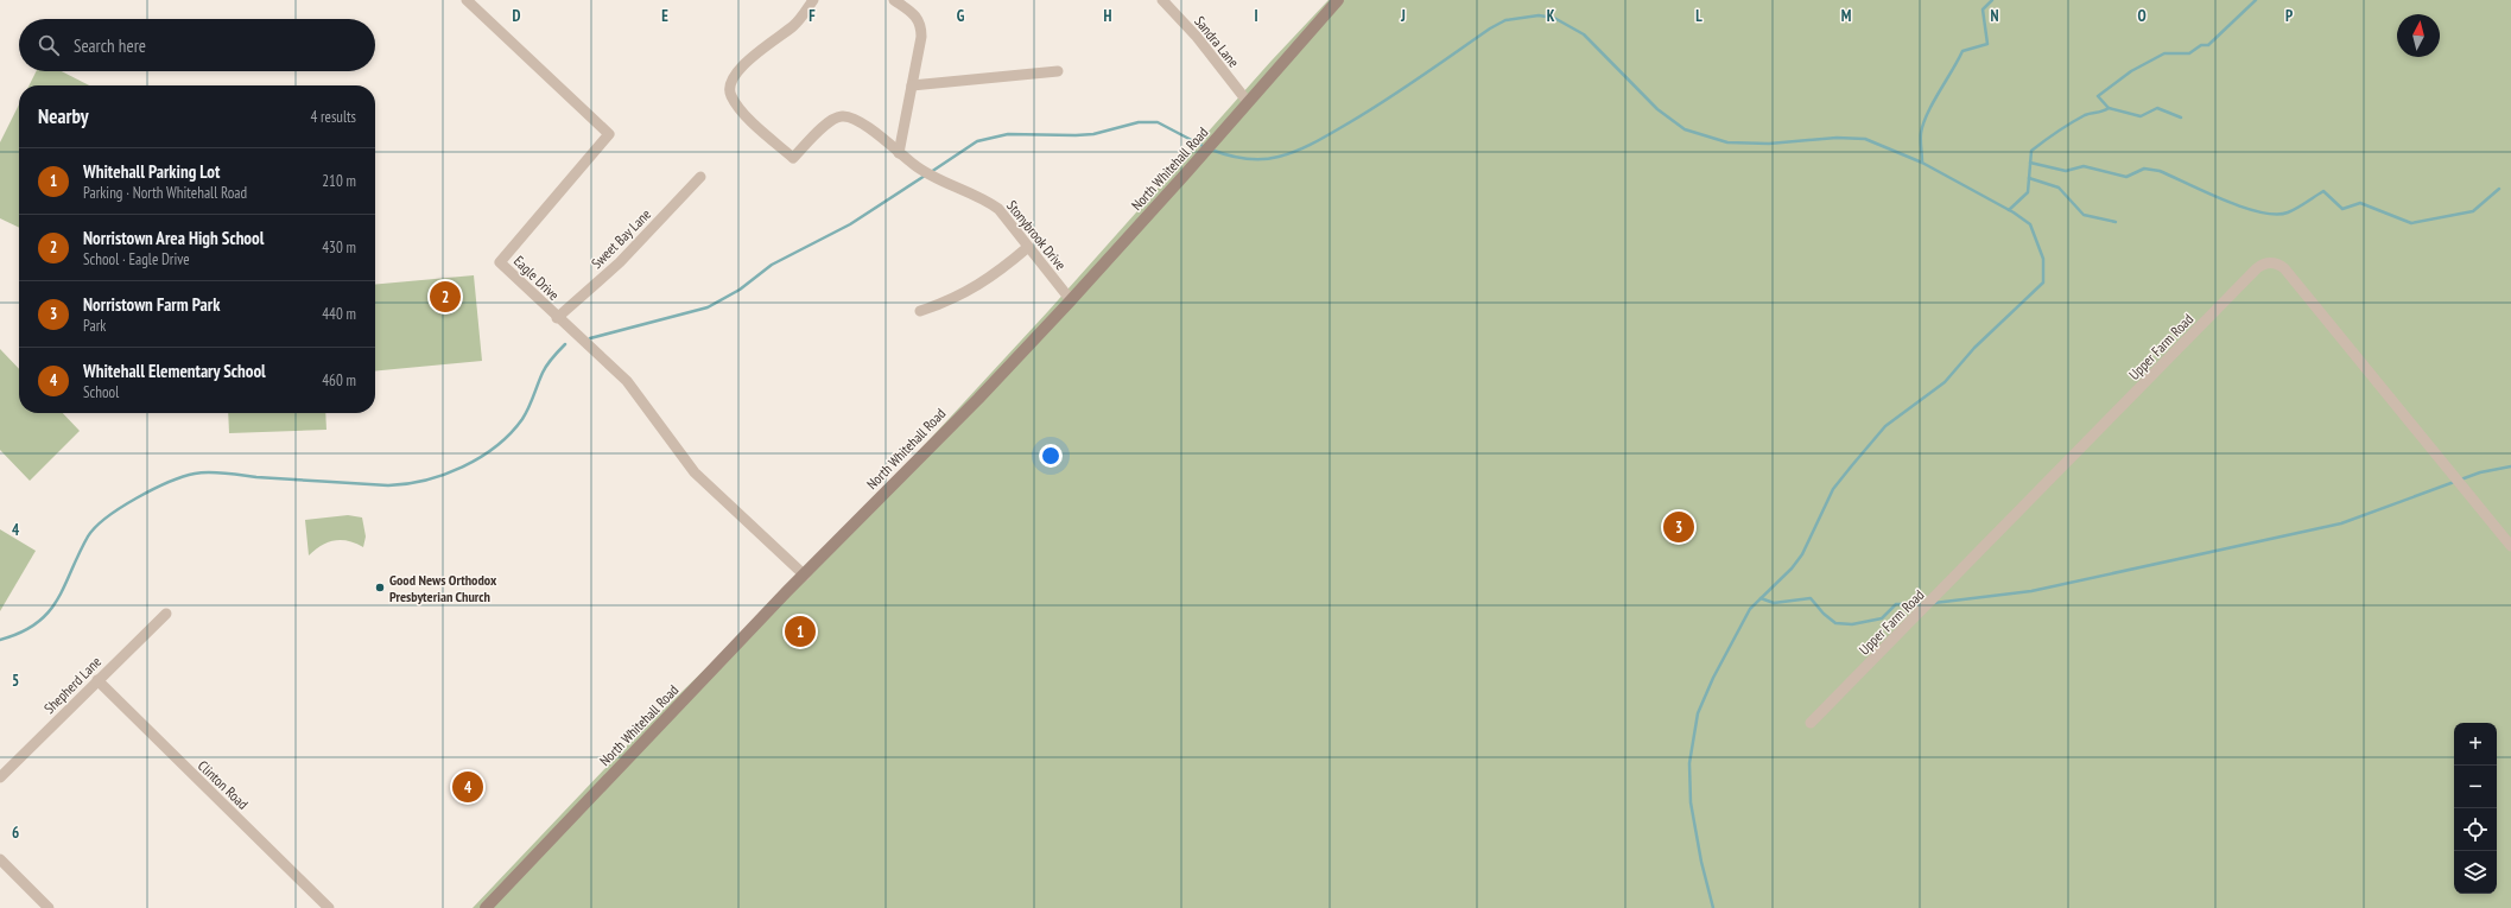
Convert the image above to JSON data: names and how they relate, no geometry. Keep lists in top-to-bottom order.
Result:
{
  "streets": {
    "main road": ["North Whitehall Road"],
    "street": [
      "Sandra Lane",
      "Stonybrook Drive",
      "Sweet Bay Lane",
      "Eagle Drive",
      "Upper Farm Road",
      "Shepherd Lane",
      "Clinton Road"
    ]
  },
  "crossings": [
    ["Sandra Lane", "North Whitehall Road"],
    ["North Whitehall Road", "Stonybrook Drive"],
    ["North Whitehall Road", "Eagle Drive"],
    ["Sweet Bay Lane", "Eagle Drive"],
    ["Shepherd Lane", "Clinton Road"]
  ],
  "places": ["Good News Orthodox Presbyterian Church"],
  "north": "top",
  "page": {
    "search": "Search here",
    "heading": ["Nearby", "4 results"],
    "list": [
      {
        "mark": "1",
        "name": "Whitehall Parking Lot",
        "note": "Parking · North Whitehall Road",
        "value": "210 m"
      },
      {
        "mark": "2",
        "name": "Norristown Area High School",
        "note": "School · Eagle Drive",
        "value": "430 m"
      },
      {
        "mark": "3",
        "name": "Norristown Farm Park",
        "note": "Park",
        "value": "440 m"
      },
      {
        "mark": "4",
        "name": "Whitehall Elementary School",
        "note": "School",
        "value": "460 m"
      }
    ],
    "pins": [
      "2",
      "3",
      "1",
      "4"
    ],
    "map_buttons": ["+", "−"]
  },
  "grid": {
    "columns": [
      "D",
      "E",
      "F",
      "G",
      "H",
      "I",
      "J",
      "K",
      "L",
      "M",
      "N",
      "O",
      "P"
    ],
    "rows": ["4", "5", "6"]
  }
}
